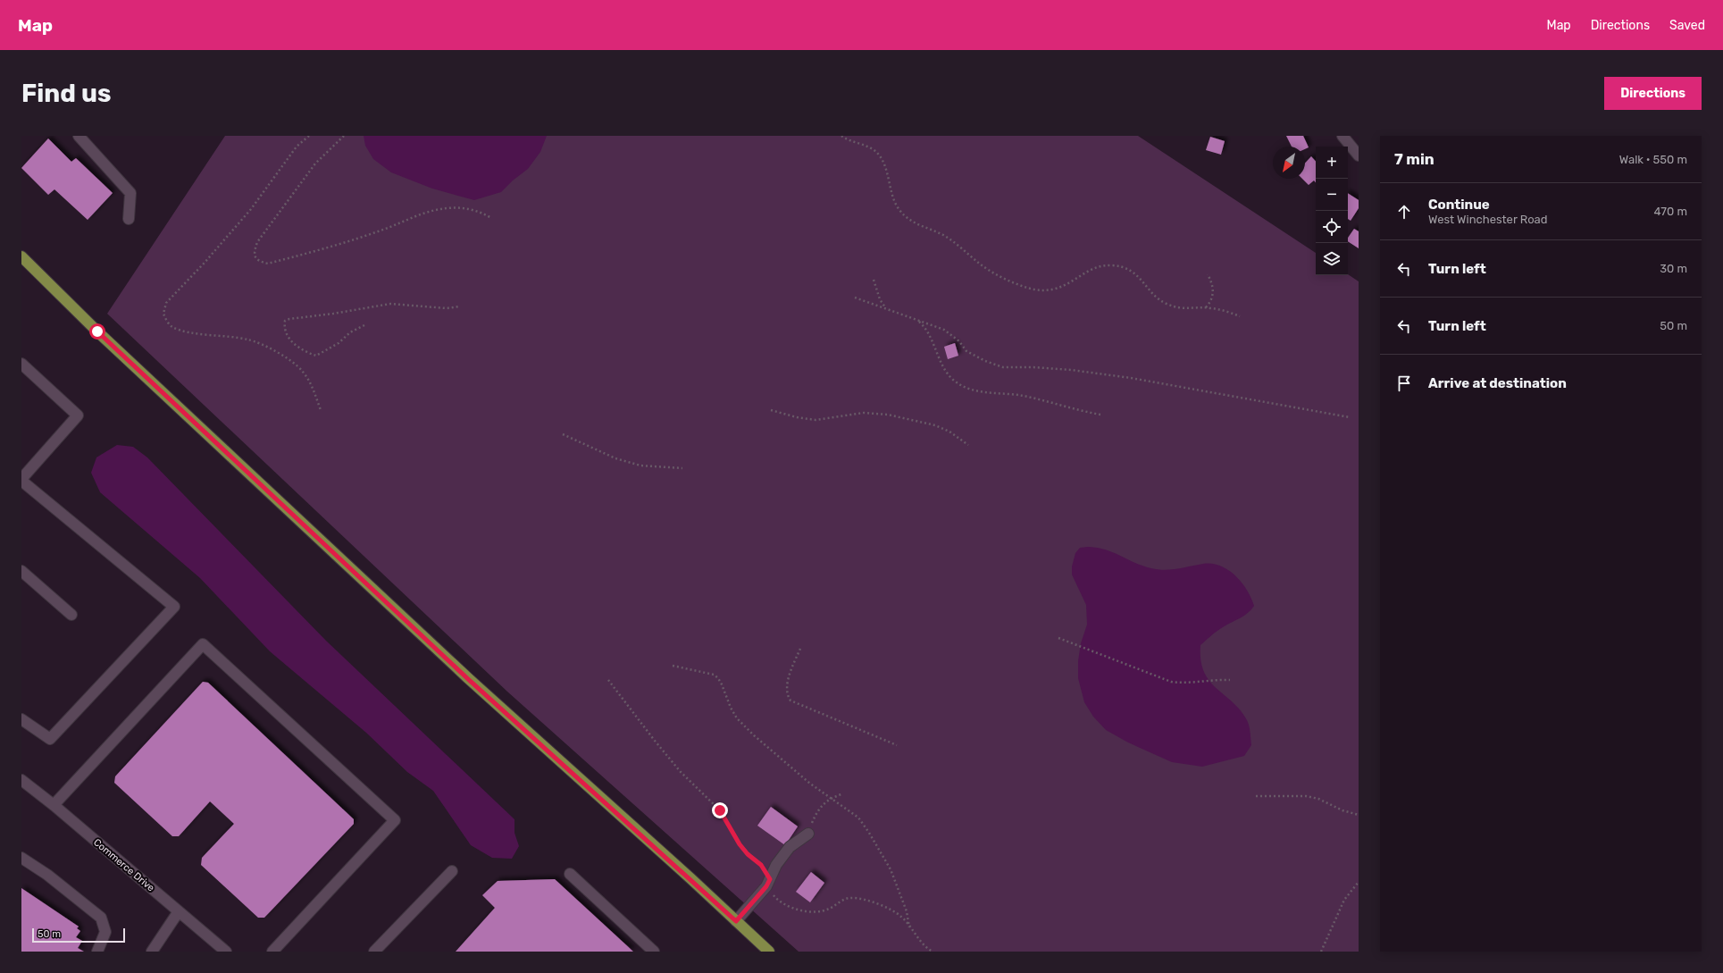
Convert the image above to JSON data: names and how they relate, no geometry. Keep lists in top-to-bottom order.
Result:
{
  "streets": {
    "street": ["Commerce Drive"]
  },
  "scale_bar": "50 m",
  "north": "bottom left",
  "page": {
    "header": "Map",
    "nav": ["Map", "Directions", "Saved"],
    "buttons": "Directions",
    "title": "Find us",
    "heading": ["7 min", "Walk · 550 m"],
    "map_buttons": ["+", "−"],
    "list": [
      ["Continue", "West Winchester Road", "470 m"],
      ["Turn left", "30 m"],
      ["Turn left", "50 m"],
      "Arrive at destination"
    ],
    "scale": "50 m"
  }
}
